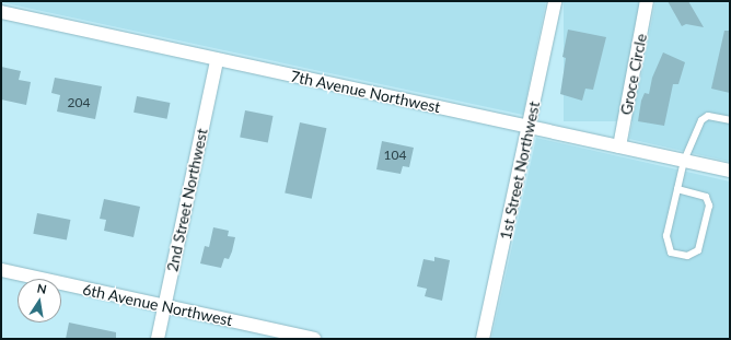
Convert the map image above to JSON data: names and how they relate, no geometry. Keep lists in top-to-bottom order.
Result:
{
  "streets": {
    "street": [
      "Groce Circle",
      "7th Avenue Northwest",
      "1st Street Northwest",
      "2nd Street Northwest",
      "6th Avenue Northwest"
    ]
  },
  "crossings": [
    ["Groce Circle", "7th Avenue Northwest"],
    ["7th Avenue Northwest", "1st Street Northwest"],
    ["7th Avenue Northwest", "2nd Street Northwest"],
    ["2nd Street Northwest", "6th Avenue Northwest"]
  ],
  "house_numbers": ["204", "104"],
  "north": "top"
}
